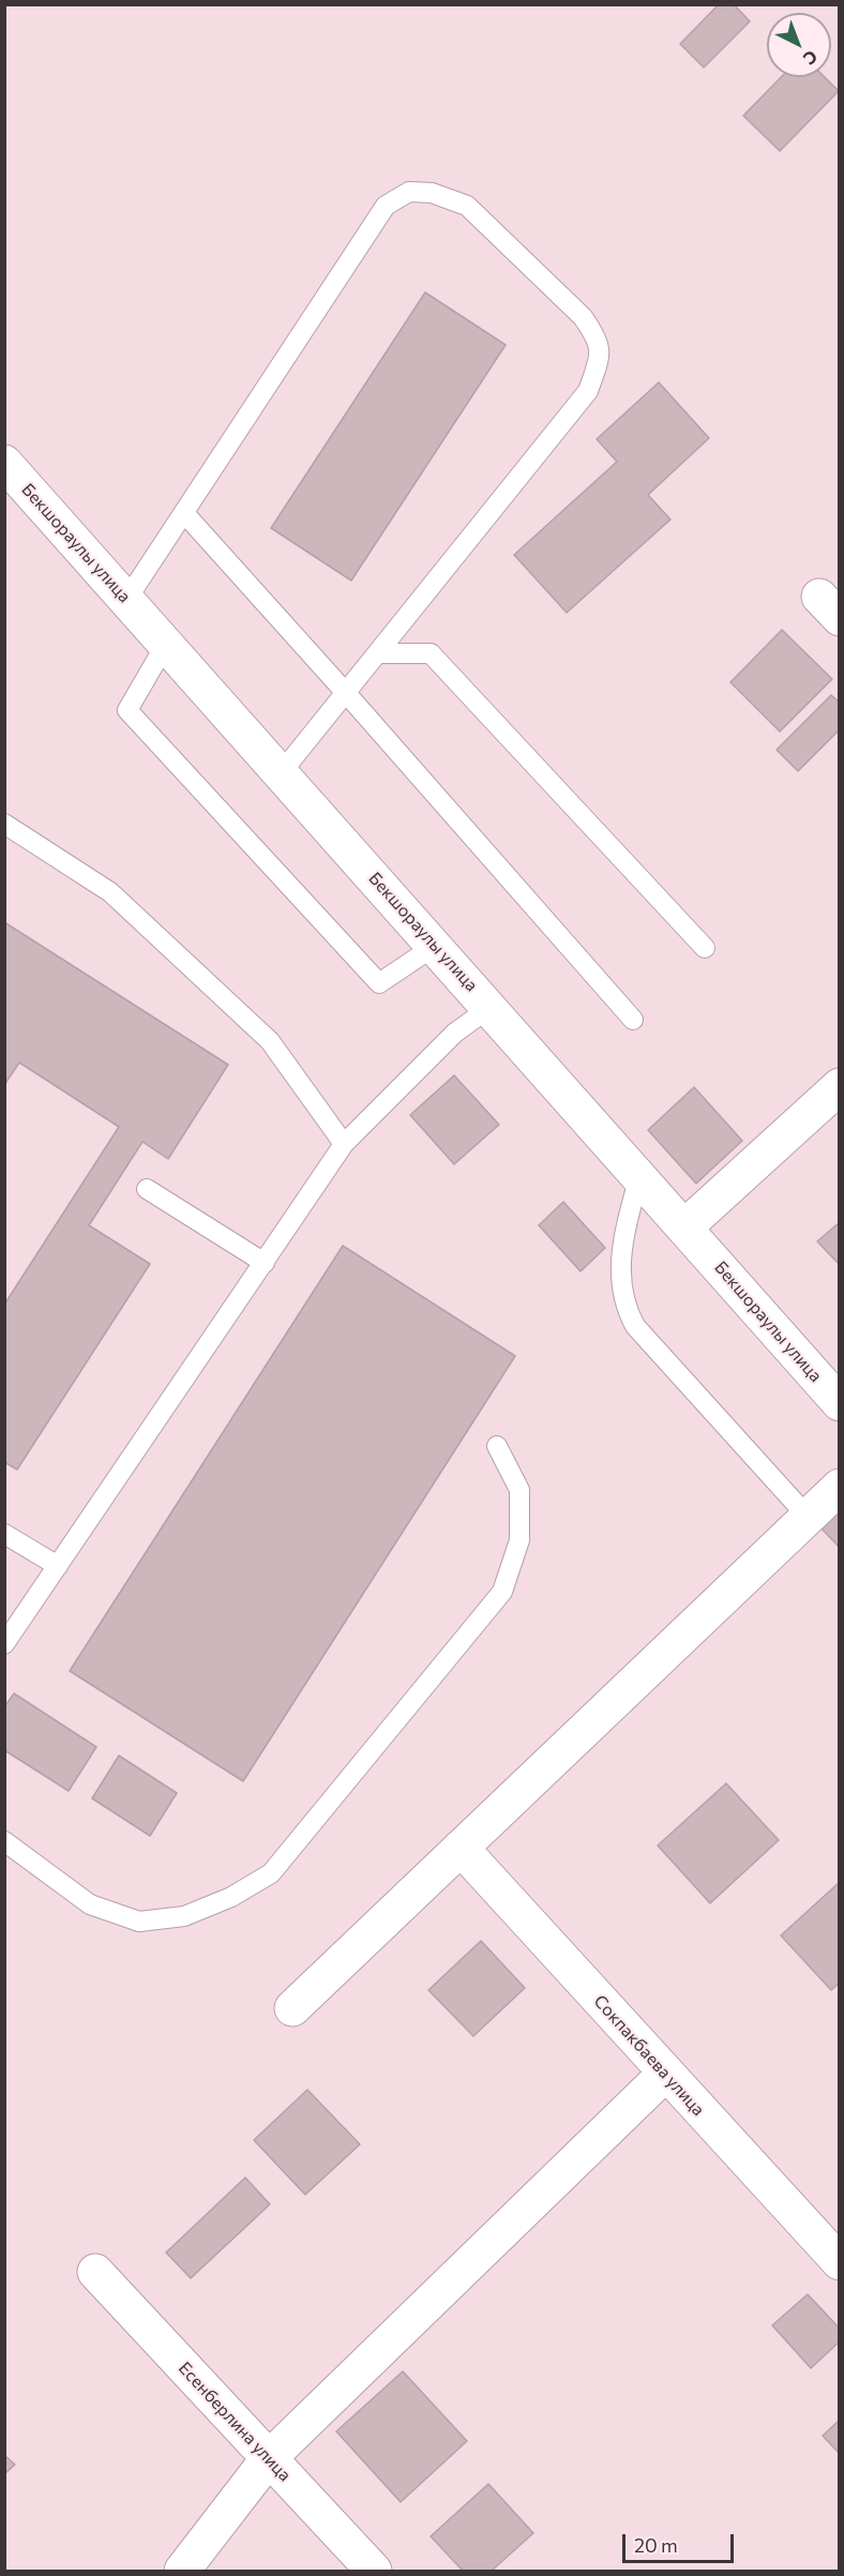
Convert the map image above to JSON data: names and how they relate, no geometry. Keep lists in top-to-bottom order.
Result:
{
  "streets": {
    "street": ["Бекшораулы улица", "Сокпакбаева улица", "Есенберлина улица"]
  },
  "scale_bar": "20 m",
  "north": "bottom right"
}
